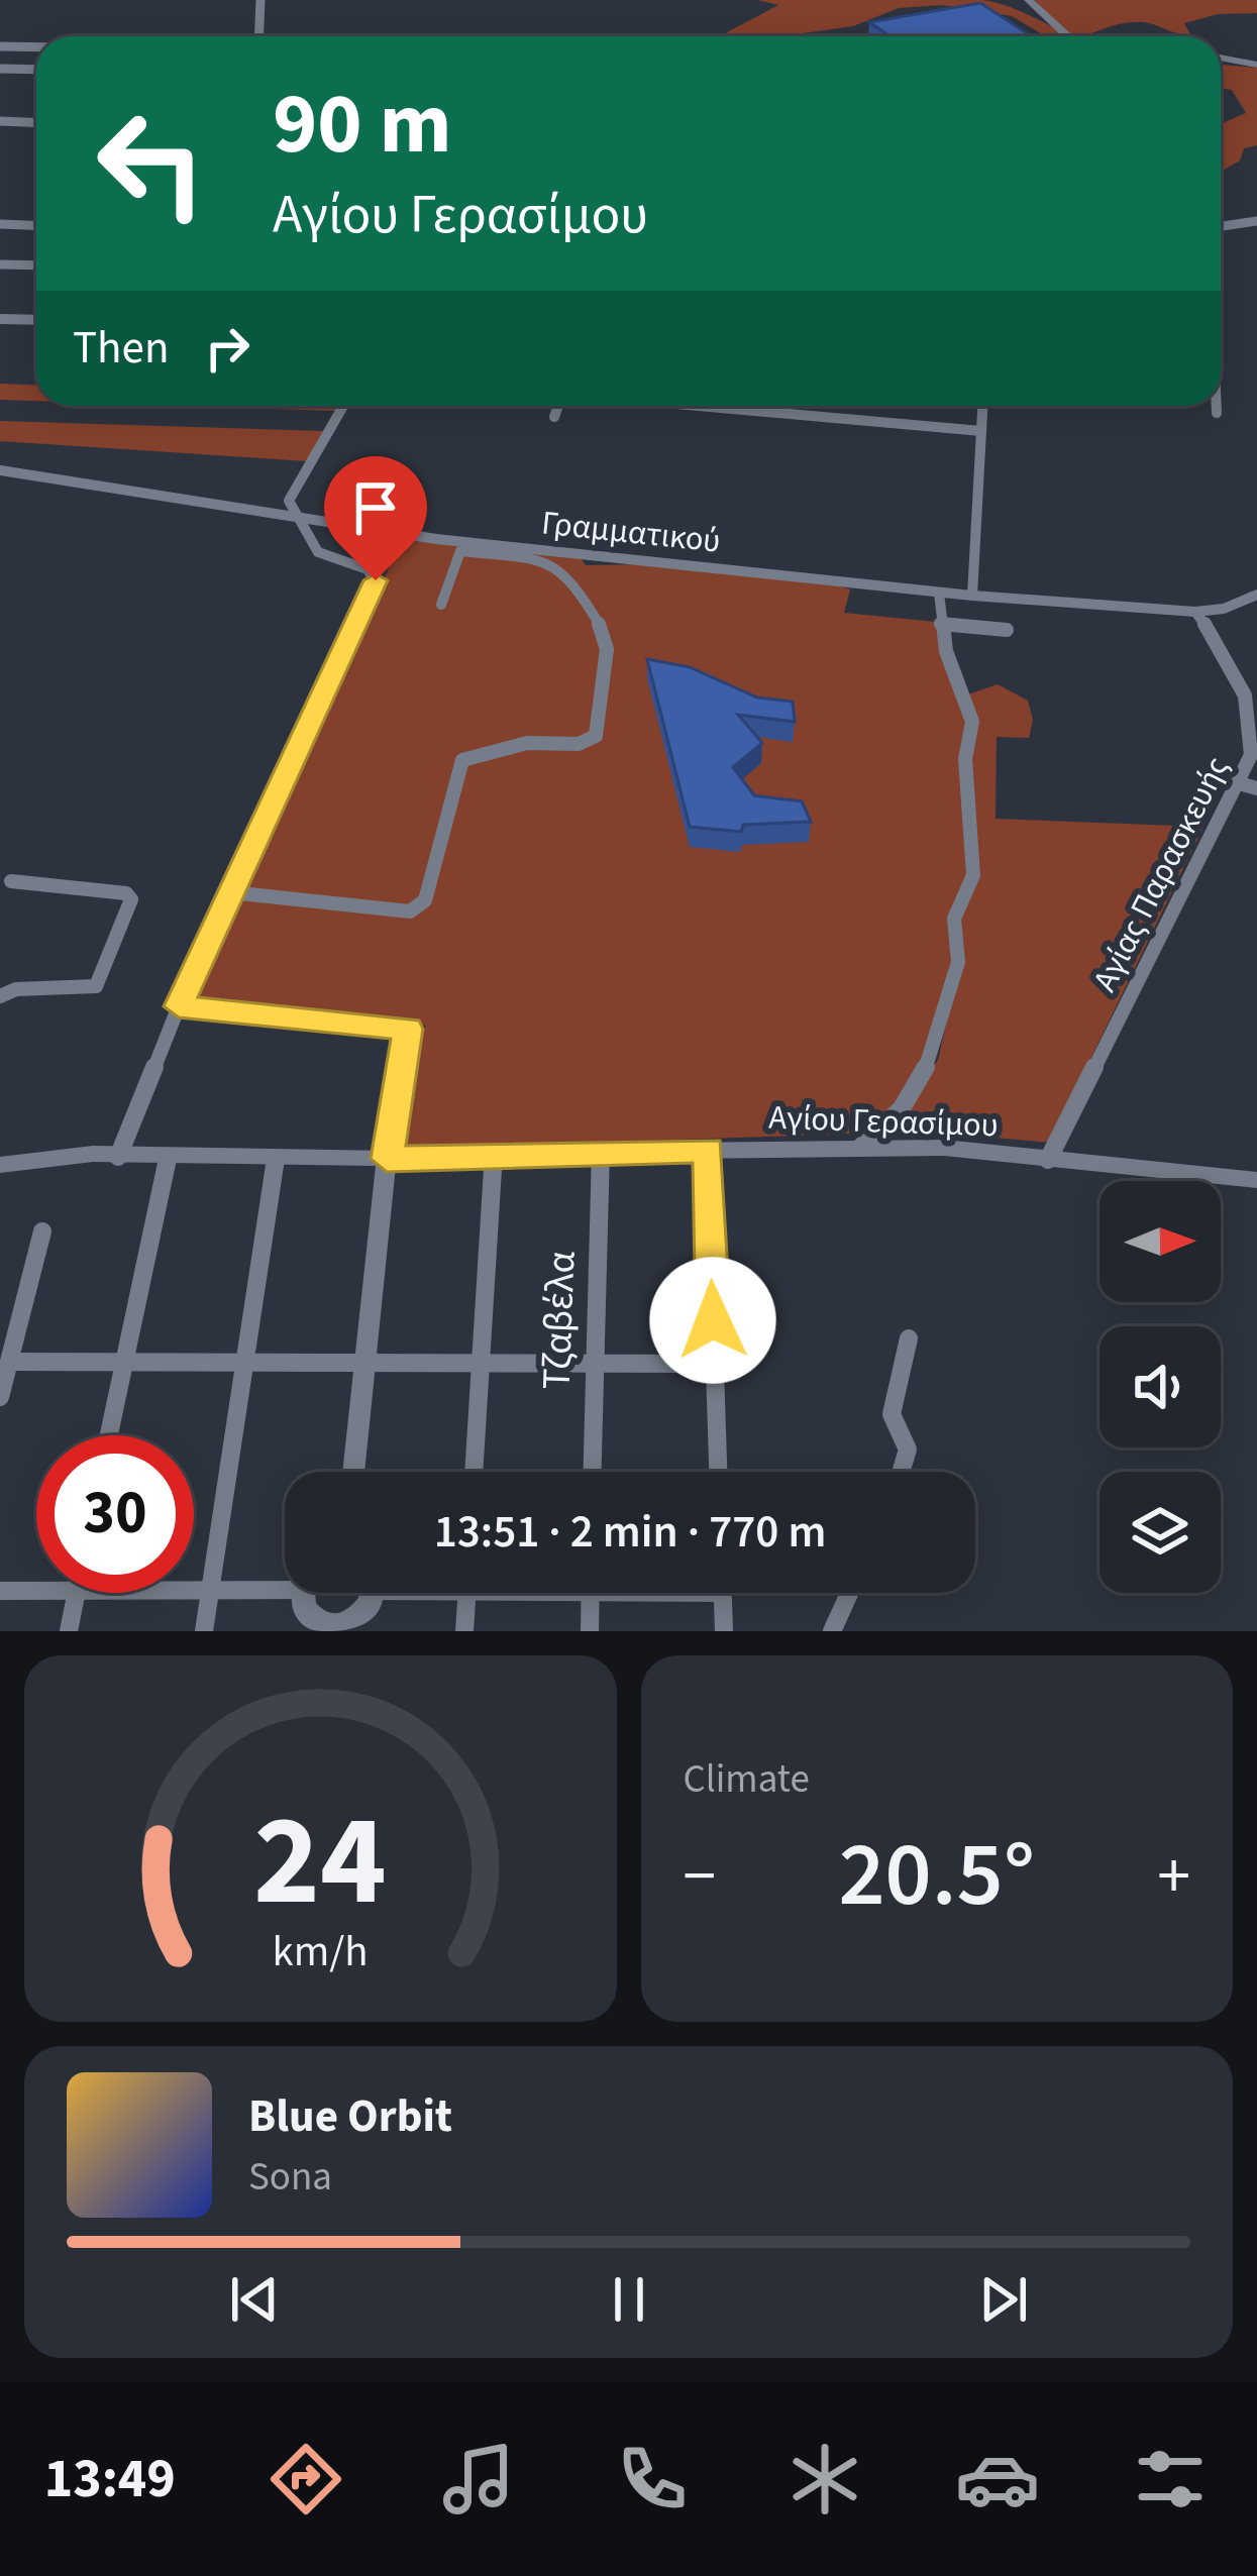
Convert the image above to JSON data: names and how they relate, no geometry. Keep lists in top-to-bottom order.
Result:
{
  "streets": {
    "street": [
      "Γραμματικού",
      "Αγίας Παρασκευής",
      "Αγίου Γερασίμου",
      "Τζαβέλα"
    ]
  },
  "crossings": [
    ["Γραμματικού", "Αγίας Παρασκευής"],
    ["Αγίας Παρασκευής", "Αγίου Γερασίμου"],
    ["Αγίου Γερασίμου", "Τζαβέλα"]
  ],
  "north": "right",
  "page": {
    "turn": ["90 m", "Αγίου Γερασίμου"],
    "then": "Then",
    "limit": "30",
    "trip": "13:51 · 2 min · 770 m",
    "tile": "Climate",
    "heat": ["−", "20.5°", "+"],
    "song": ["Blue Orbit", "Sona"],
    "tabs": "13:49",
    "gauge": ["24", "km/h"]
  }
}
